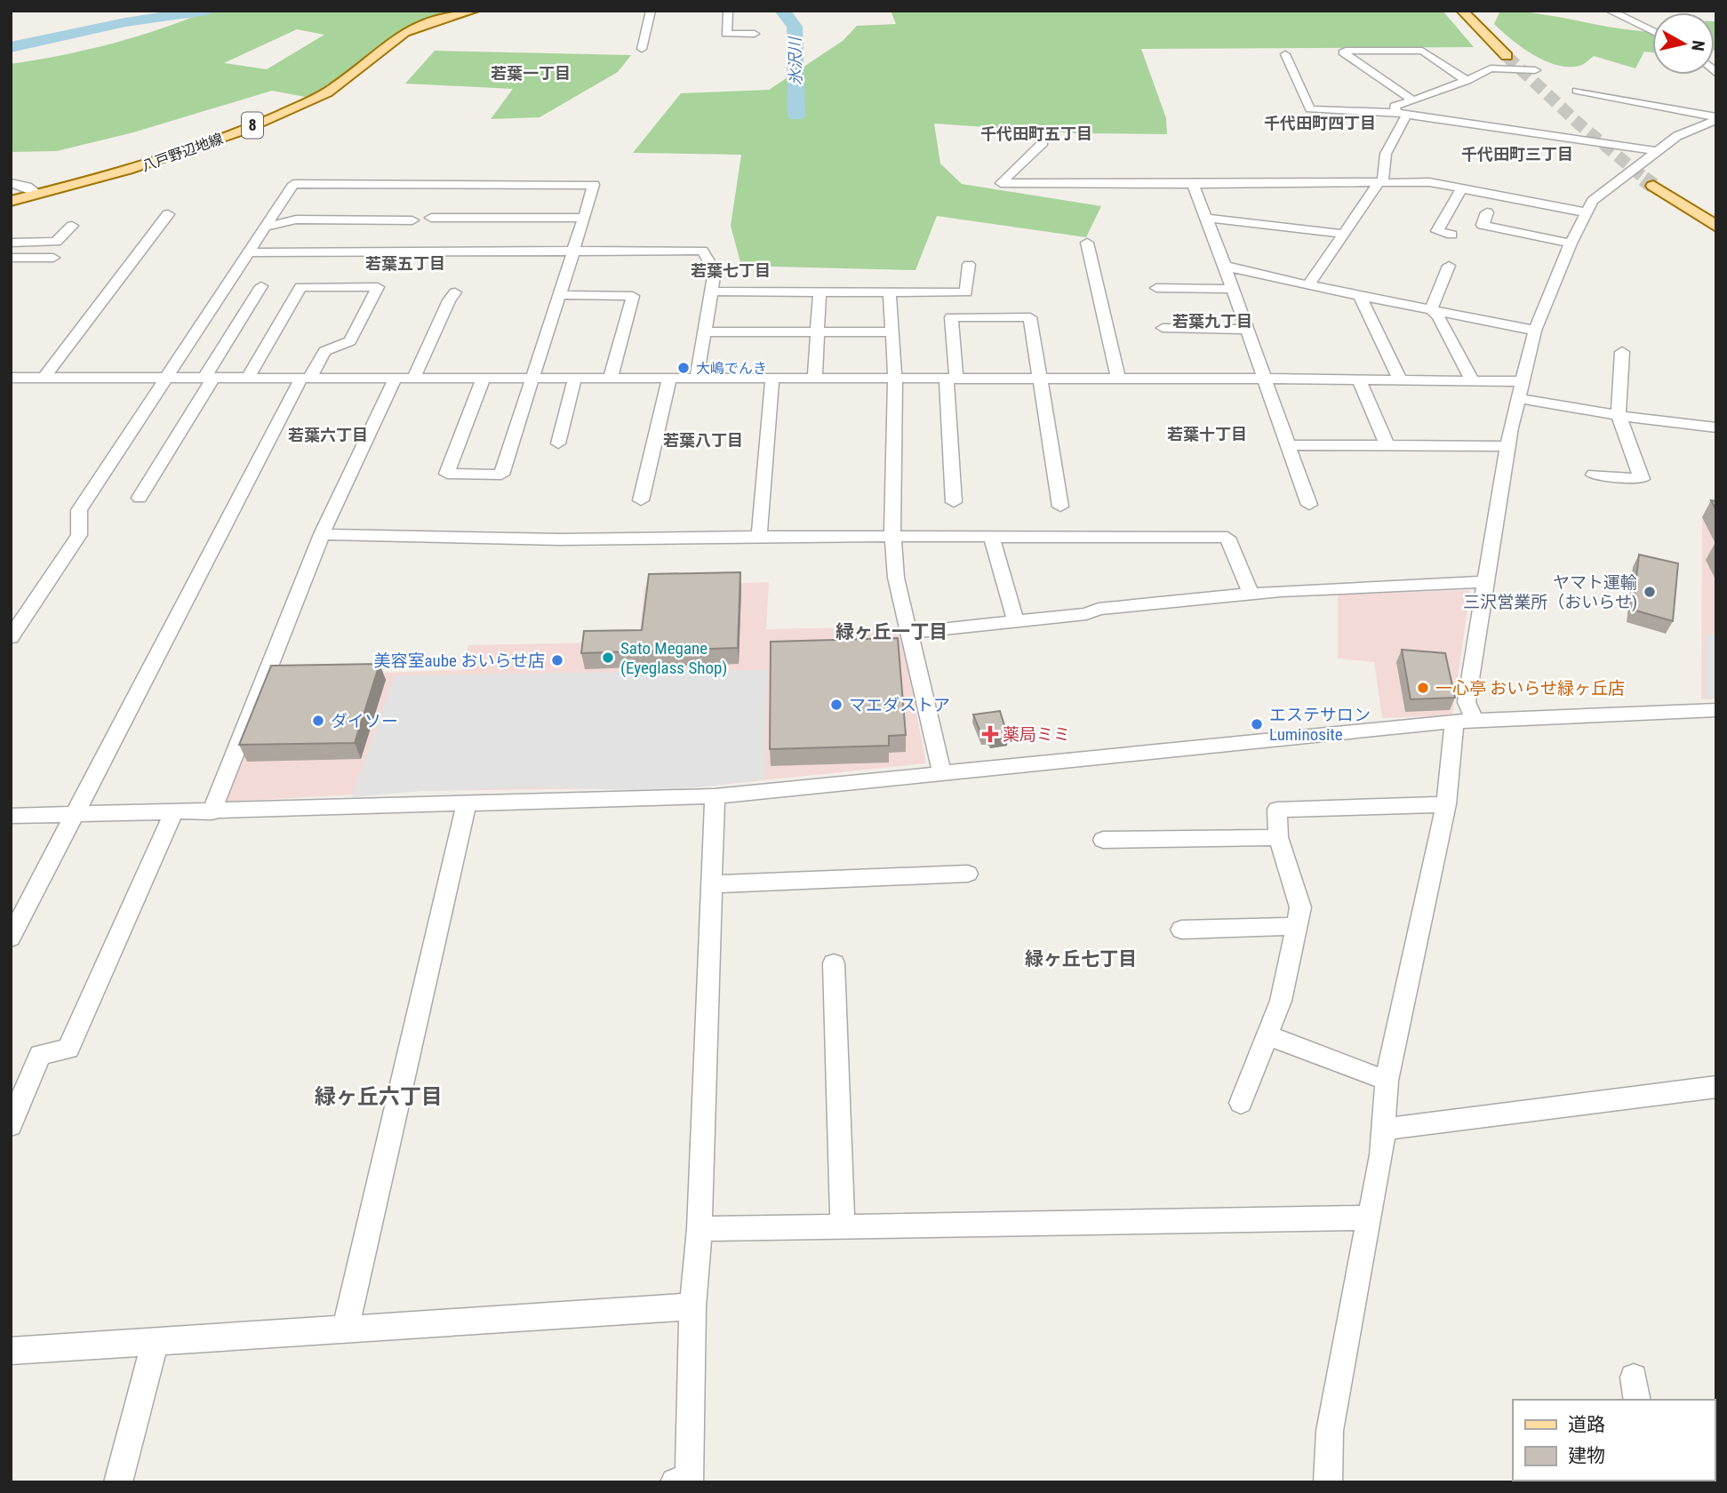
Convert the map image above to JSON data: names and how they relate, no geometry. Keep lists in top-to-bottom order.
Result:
{
  "streets": {
    "main road": ["8", "八戸野辺地線"]
  },
  "districts": [
    "若葉一丁目",
    "千代田町四丁目",
    "千代田町五丁目",
    "千代田町三丁目",
    "若葉五丁目",
    "若葉七丁目",
    "若葉九丁目",
    "若葉十丁目",
    "若葉六丁目",
    "若葉八丁目",
    "緑ヶ丘一丁目",
    "緑ヶ丘七丁目",
    "緑ヶ丘六丁目"
  ],
  "water": ["氷沢川"],
  "places": {
    "other": [
      "大嶋でんき",
      "ヤマト運輸 三沢営業所（おいらせ)",
      "Sato Megane (Eyeglass Shop)",
      "美容室aube おいらせ店",
      "一心亭 おいらせ緑ヶ丘店",
      "マエダストア",
      "ダイソー",
      "エステサロン Luminosite"
    ],
    "health": ["薬局ミミ"]
  },
  "legend": ["道路", "建物"],
  "north": "right"
}
